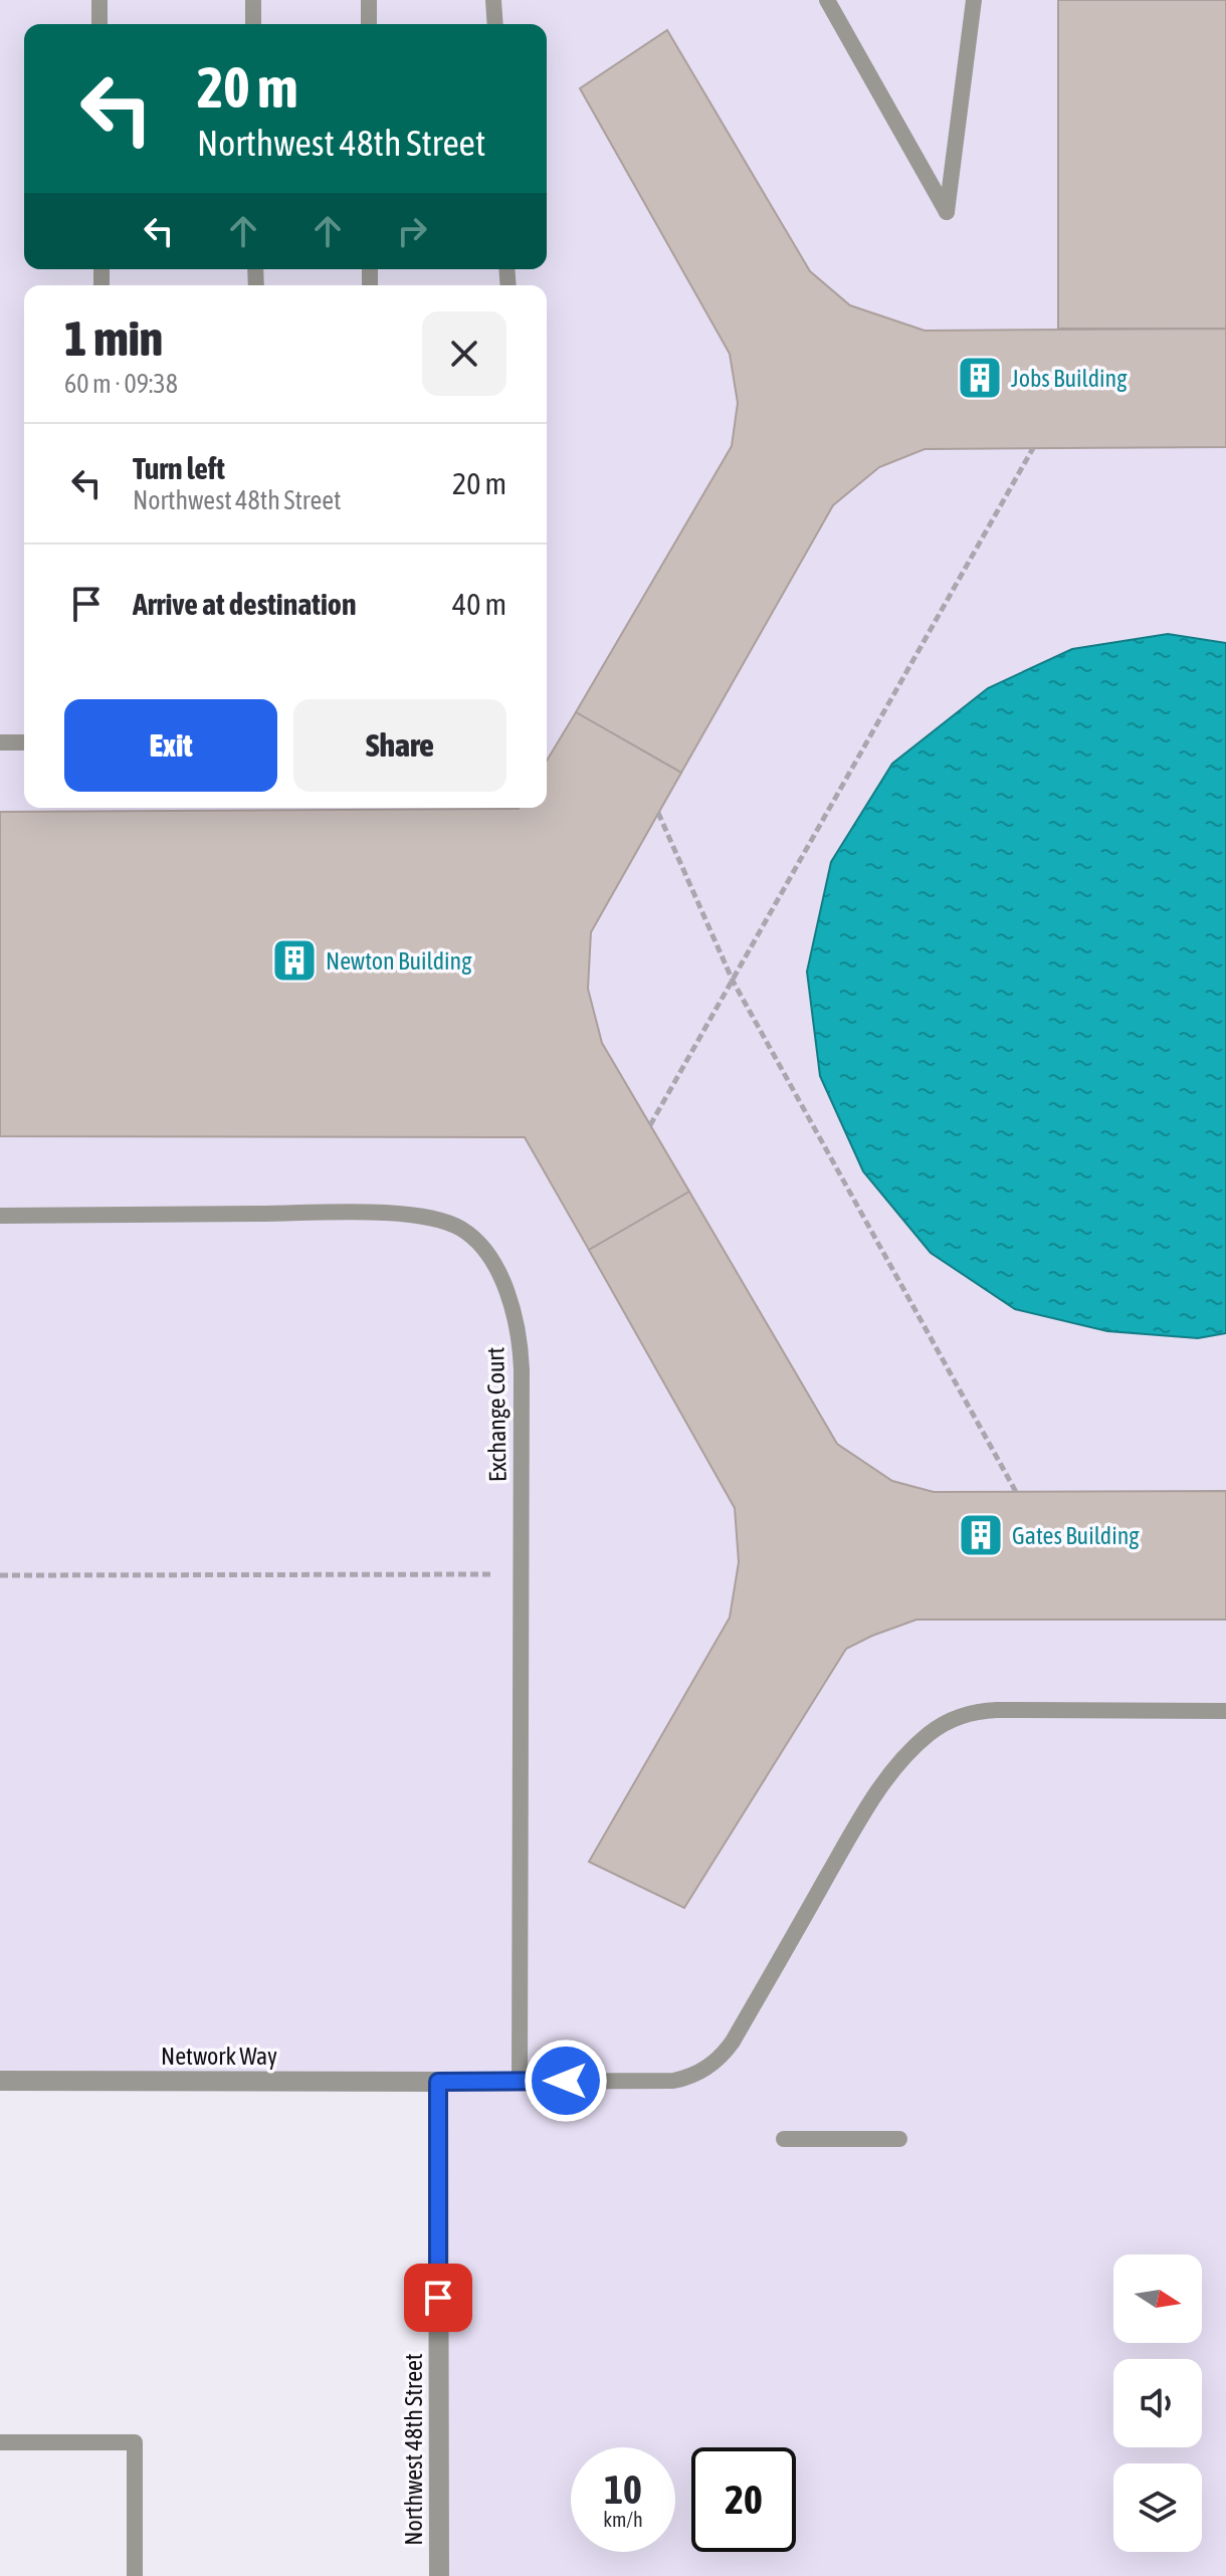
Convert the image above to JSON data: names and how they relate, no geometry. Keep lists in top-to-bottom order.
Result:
{
  "streets": {
    "street": ["Network Way", "Northwest 48th Street"],
    "lane": ["Exchange Court"]
  },
  "crossings": [
    ["Network Way", "Northwest 48th Street"]
  ],
  "places": {
    "building": ["Jobs Building", "Newton Building", "Gates Building"]
  },
  "north": "right",
  "page": {
    "turn": ["20 m", "Northwest 48th Street"],
    "heading": ["1 min", "60 m · 09:38"],
    "list": [
      {
        "name": "Turn left",
        "note": "Northwest 48th Street",
        "value": "20 m"
      },
      {
        "name": "Arrive at destination",
        "value": "40 m"
      }
    ],
    "buttons": ["Exit", "Share"],
    "speed": "10 km/h",
    "limit": "20"
  }
}
